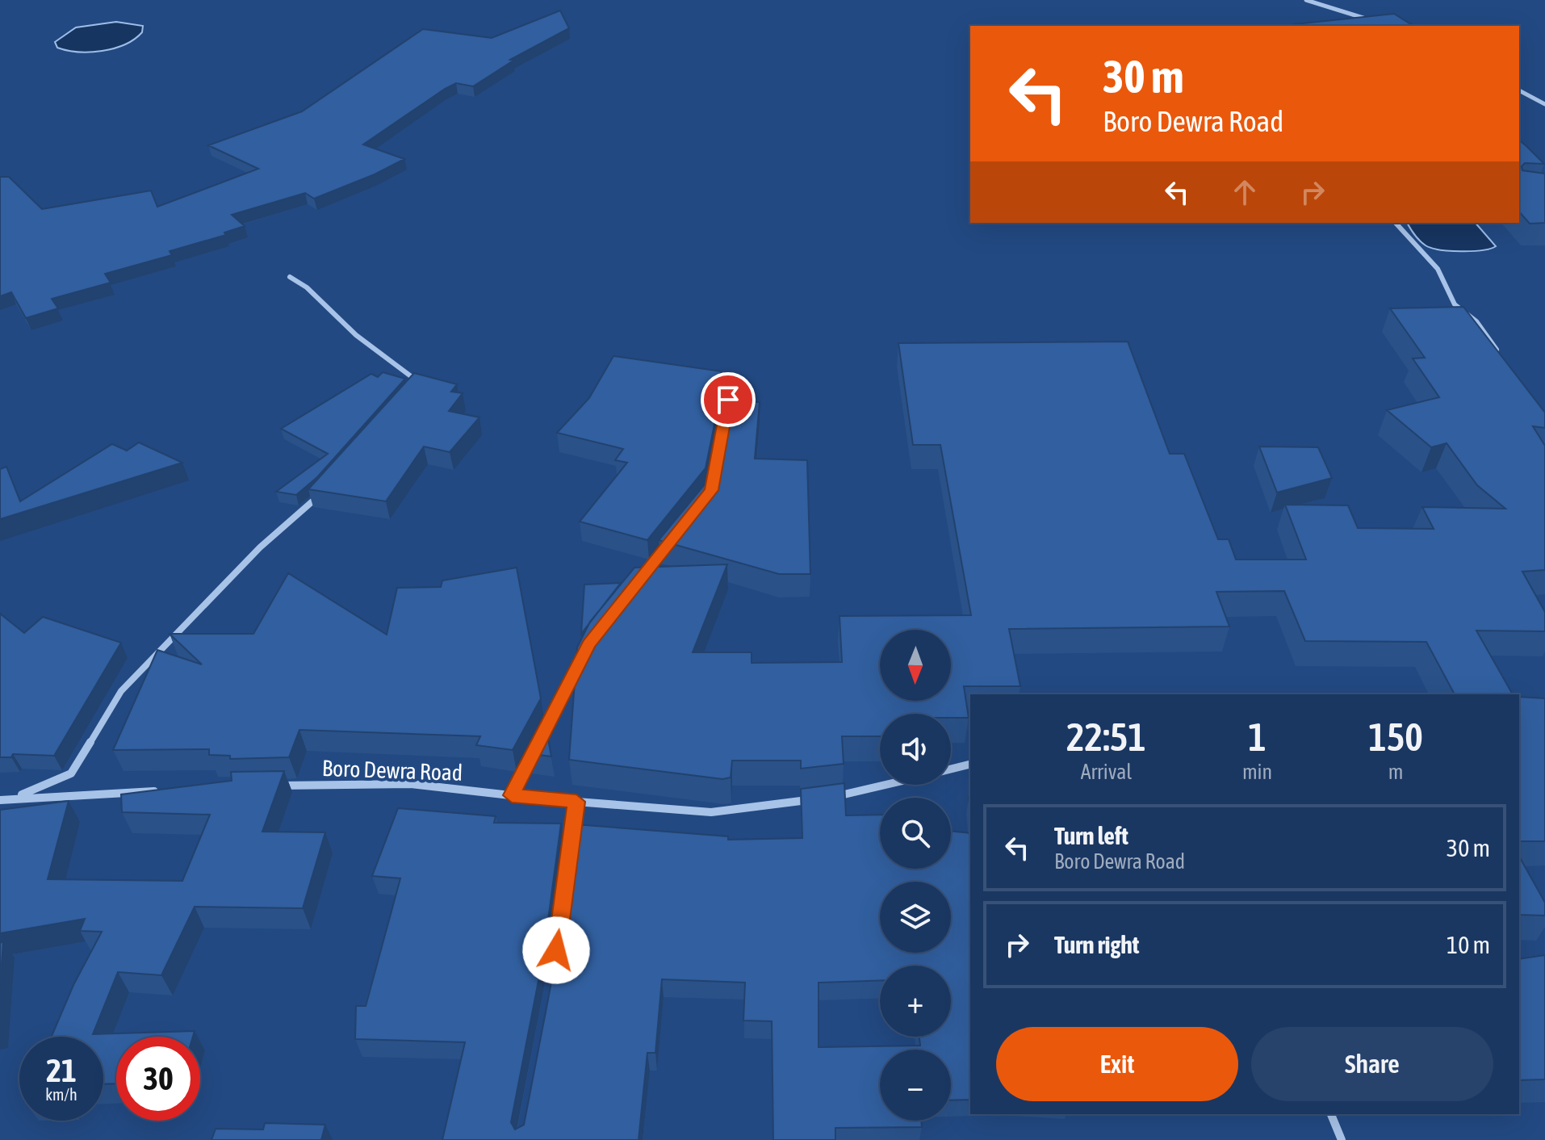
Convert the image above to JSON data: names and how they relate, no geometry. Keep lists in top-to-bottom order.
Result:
{
  "streets": {
    "street": ["Boro Dewra Road"]
  },
  "north": "bottom",
  "page": {
    "turn": ["30 m", "Boro Dewra Road"],
    "map_buttons": ["+", "−"],
    "eta": [
      "22:51",
      "Arrival",
      "1",
      "min",
      "150",
      "m"
    ],
    "list": [
      {
        "name": "Turn left",
        "note": "Boro Dewra Road",
        "value": "30 m"
      },
      {
        "name": "Turn right",
        "value": "10 m"
      }
    ],
    "buttons": ["Exit", "Share"],
    "speed": "21 km/h",
    "limit": "30"
  }
}
